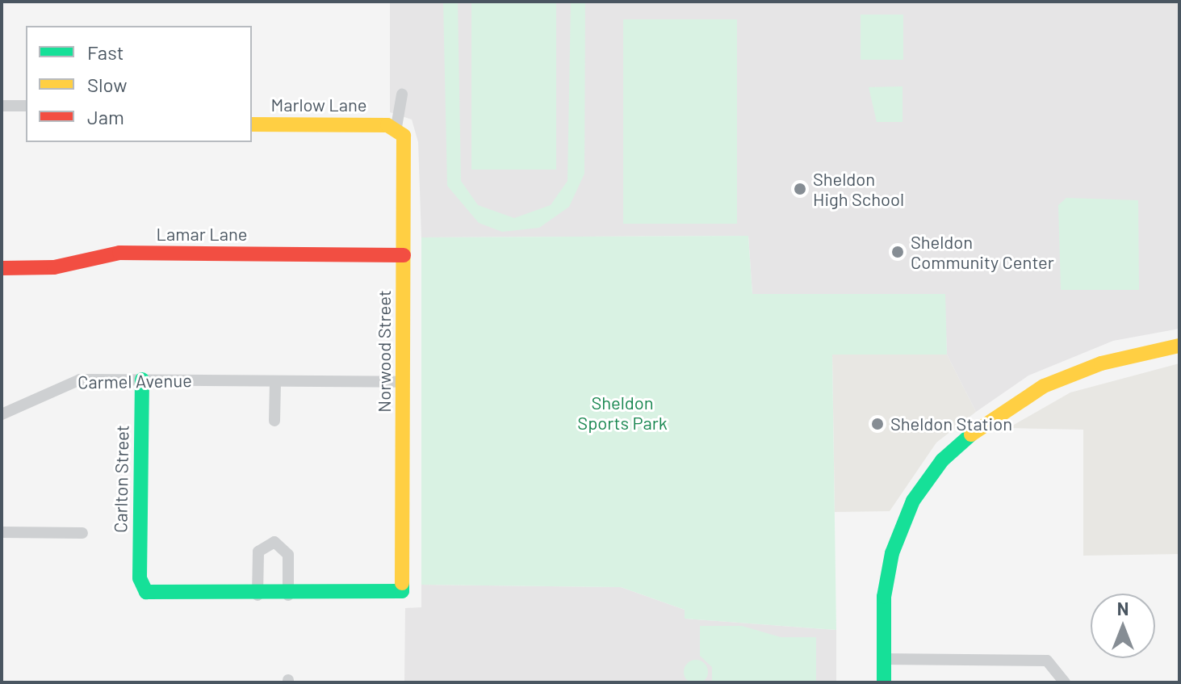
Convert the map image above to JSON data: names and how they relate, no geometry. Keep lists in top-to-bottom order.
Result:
{
  "streets": {
    "street": [
      "Marlow Lane",
      "Lamar Lane",
      "Norwood Street",
      "Carmel Avenue",
      "Carlton Street"
    ]
  },
  "crossings": [
    ["Marlow Lane", "Norwood Street"],
    ["Lamar Lane", "Norwood Street"],
    ["Norwood Street", "Carmel Avenue"],
    ["Carmel Avenue", "Carlton Street"]
  ],
  "parks": ["Sheldon Sports Park"],
  "places": ["Sheldon High School", "Sheldon Community Center", "Sheldon Station"],
  "legend": ["Fast", "Slow", "Jam"],
  "north": "top"
}
